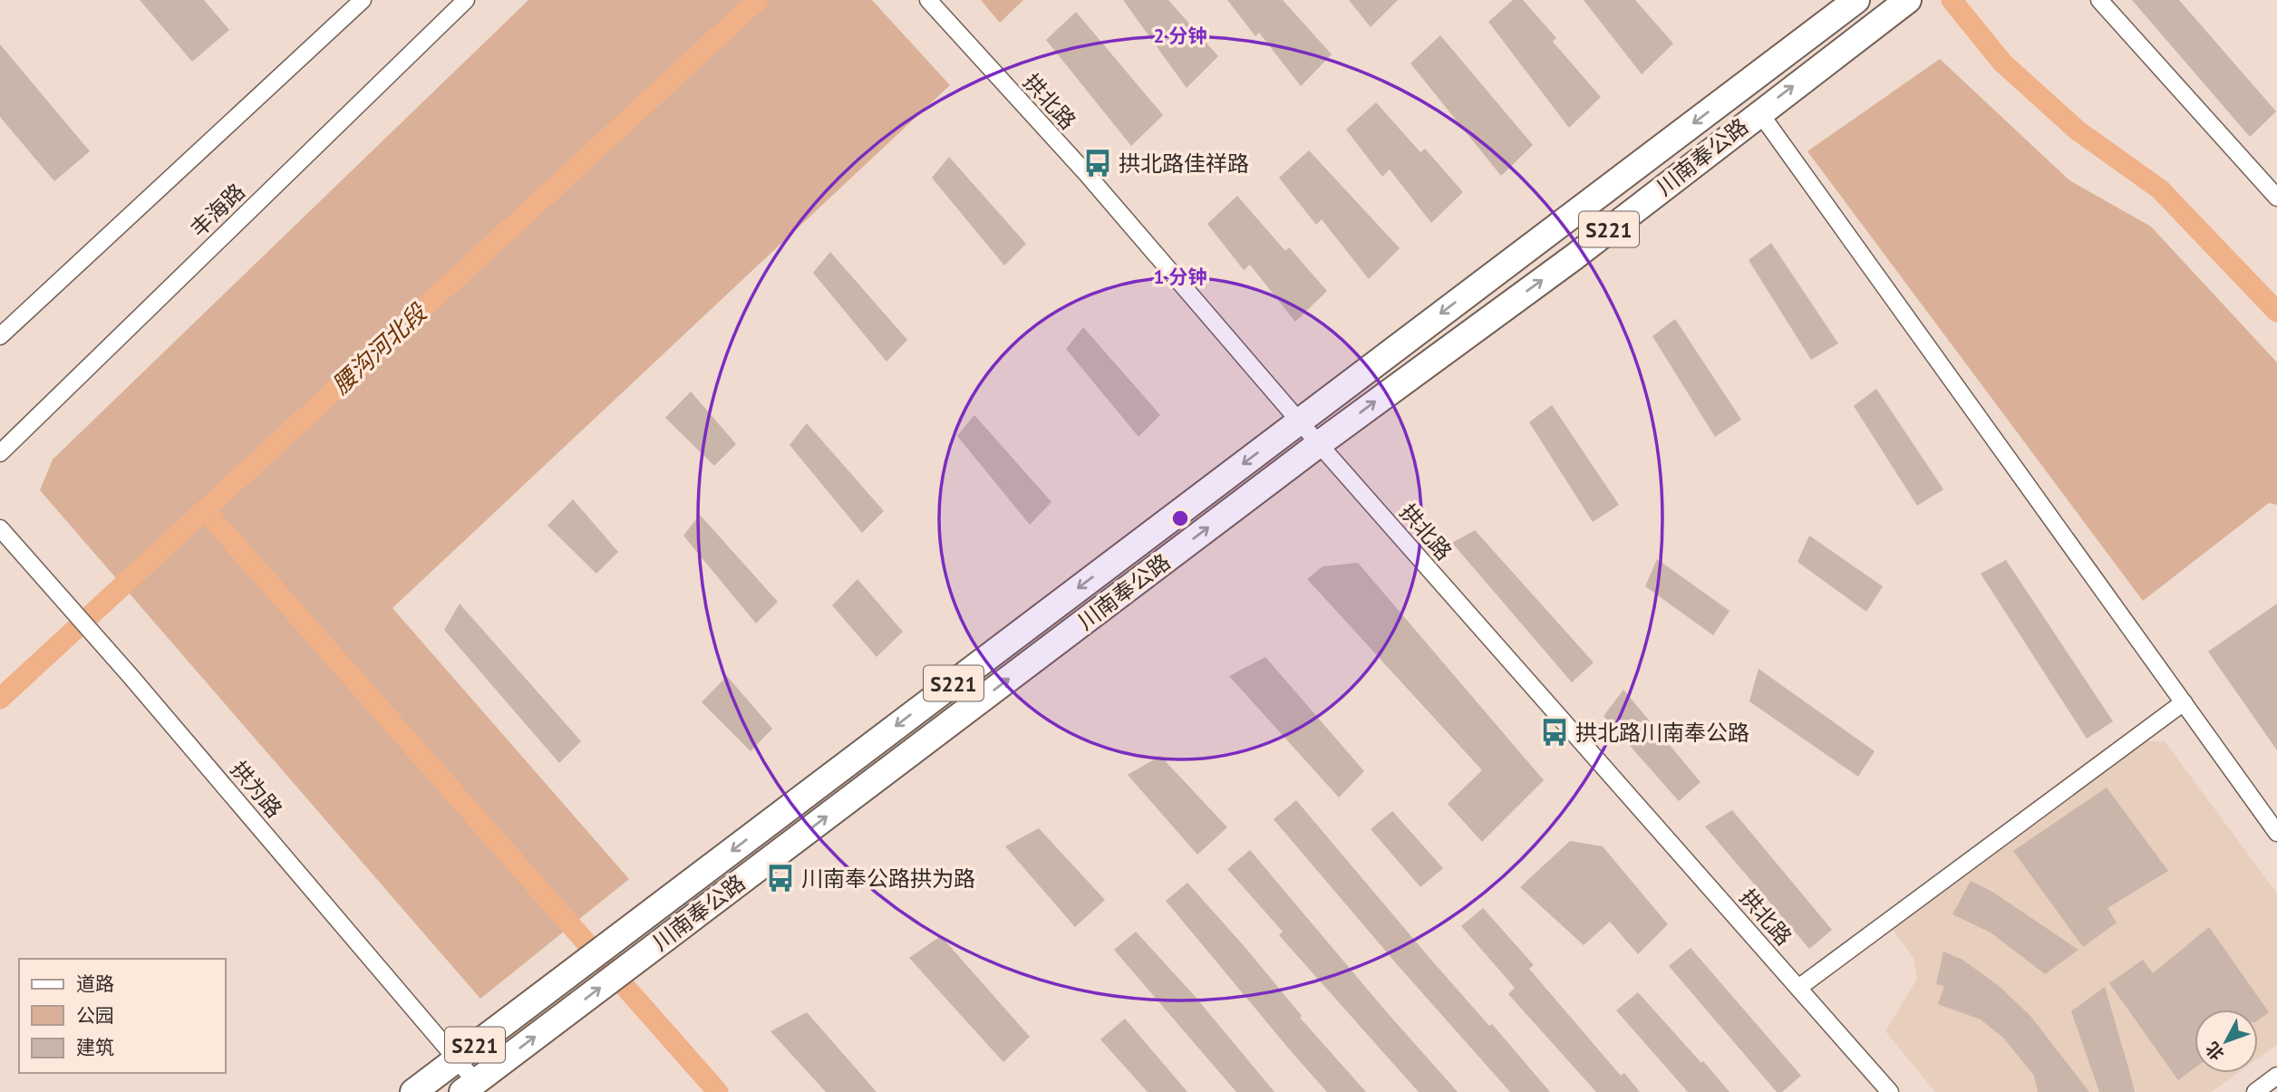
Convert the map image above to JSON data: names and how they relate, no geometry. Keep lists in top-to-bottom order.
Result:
{
  "streets": {
    "main road": ["川南奉公路", "S221"],
    "street": ["拱北路", "丰海路", "拱为路"]
  },
  "crossings": [
    ["拱北路", "川南奉公路"],
    ["川南奉公路", "拱为路"]
  ],
  "water": ["腰沟河北段"],
  "places": {
    "bus stop": ["拱北路佳祥路", "拱北路川南奉公路", "川南奉公路拱为路"]
  },
  "legend": ["道路", "公园", "建筑"],
  "north": "bottom left",
  "rings": ["2 分钟", "1 分钟"]
}
